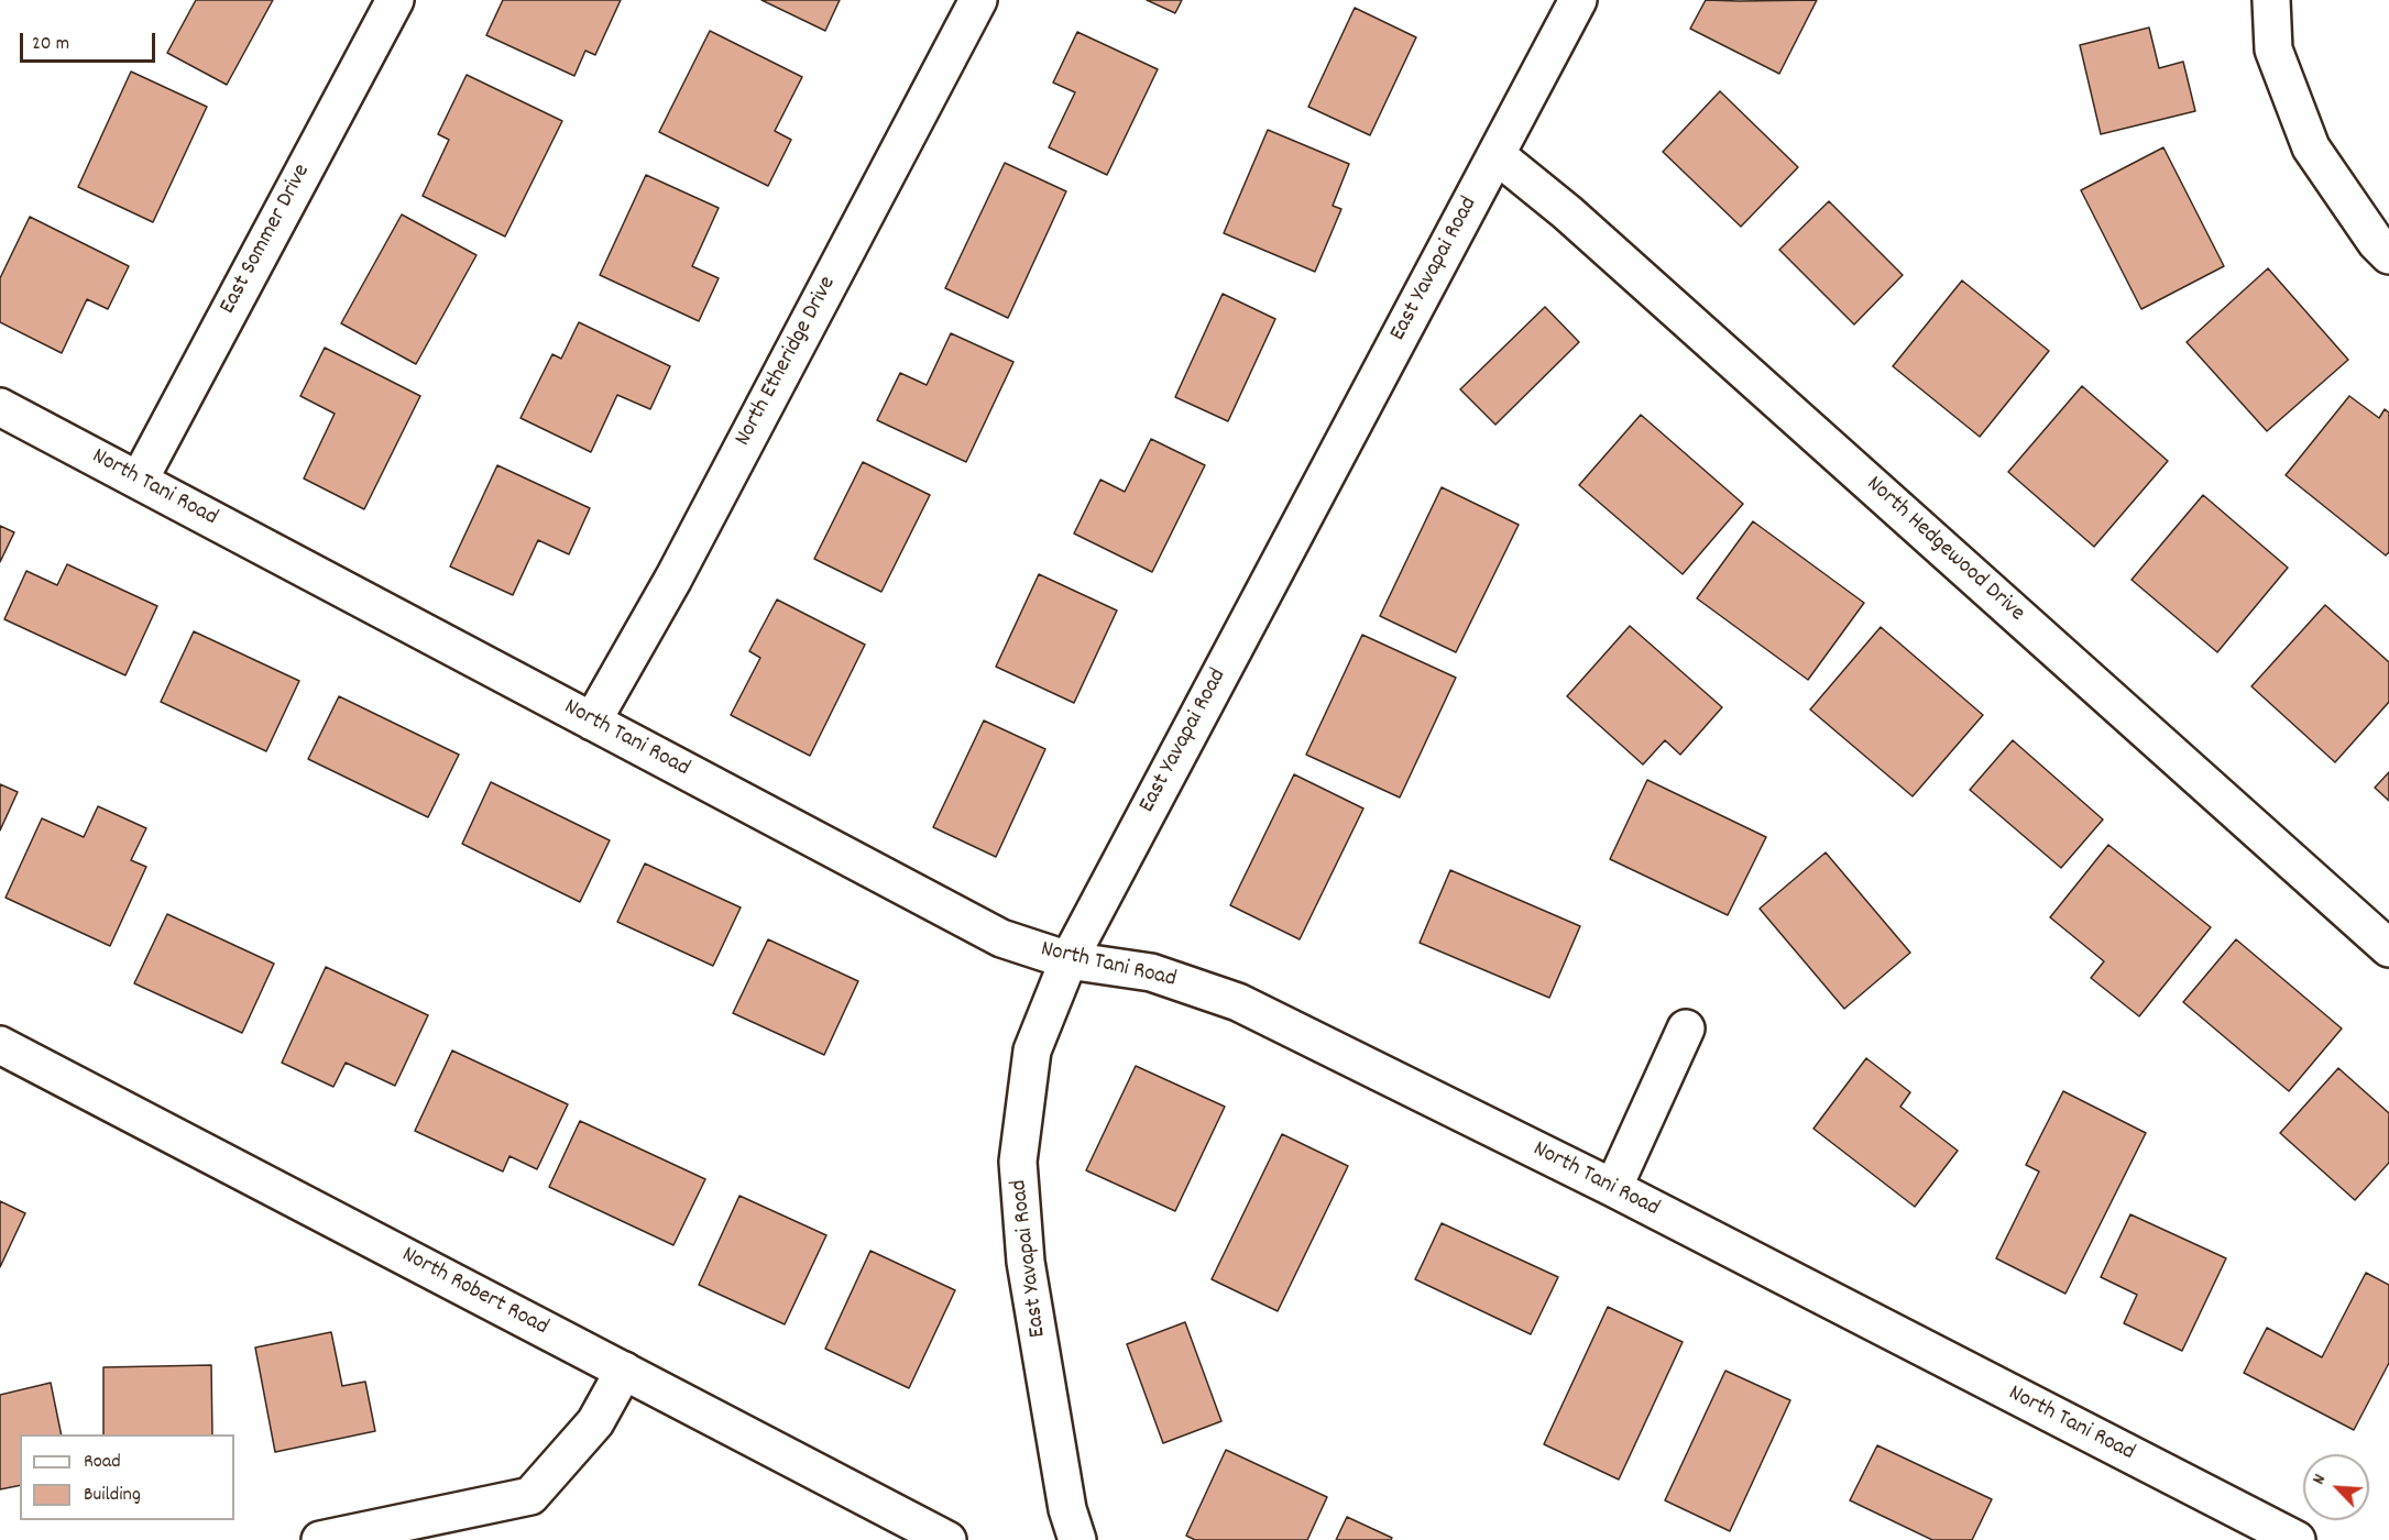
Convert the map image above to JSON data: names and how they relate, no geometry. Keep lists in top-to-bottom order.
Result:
{
  "streets": {
    "street": [
      "East Sommer Drive",
      "East Yavapai Road",
      "North Etheridge Drive",
      "North Tani Road",
      "North Hedgewood Drive",
      "North Robert Road"
    ]
  },
  "crossings": [
    ["East Sommer Drive", "North Tani Road"],
    ["East Yavapai Road", "North Tani Road"],
    ["East Yavapai Road", "North Hedgewood Drive"],
    ["North Etheridge Drive", "North Tani Road"]
  ],
  "legend": ["Road", "Building"],
  "scale_bar": "20 m",
  "north": "top left"
}
